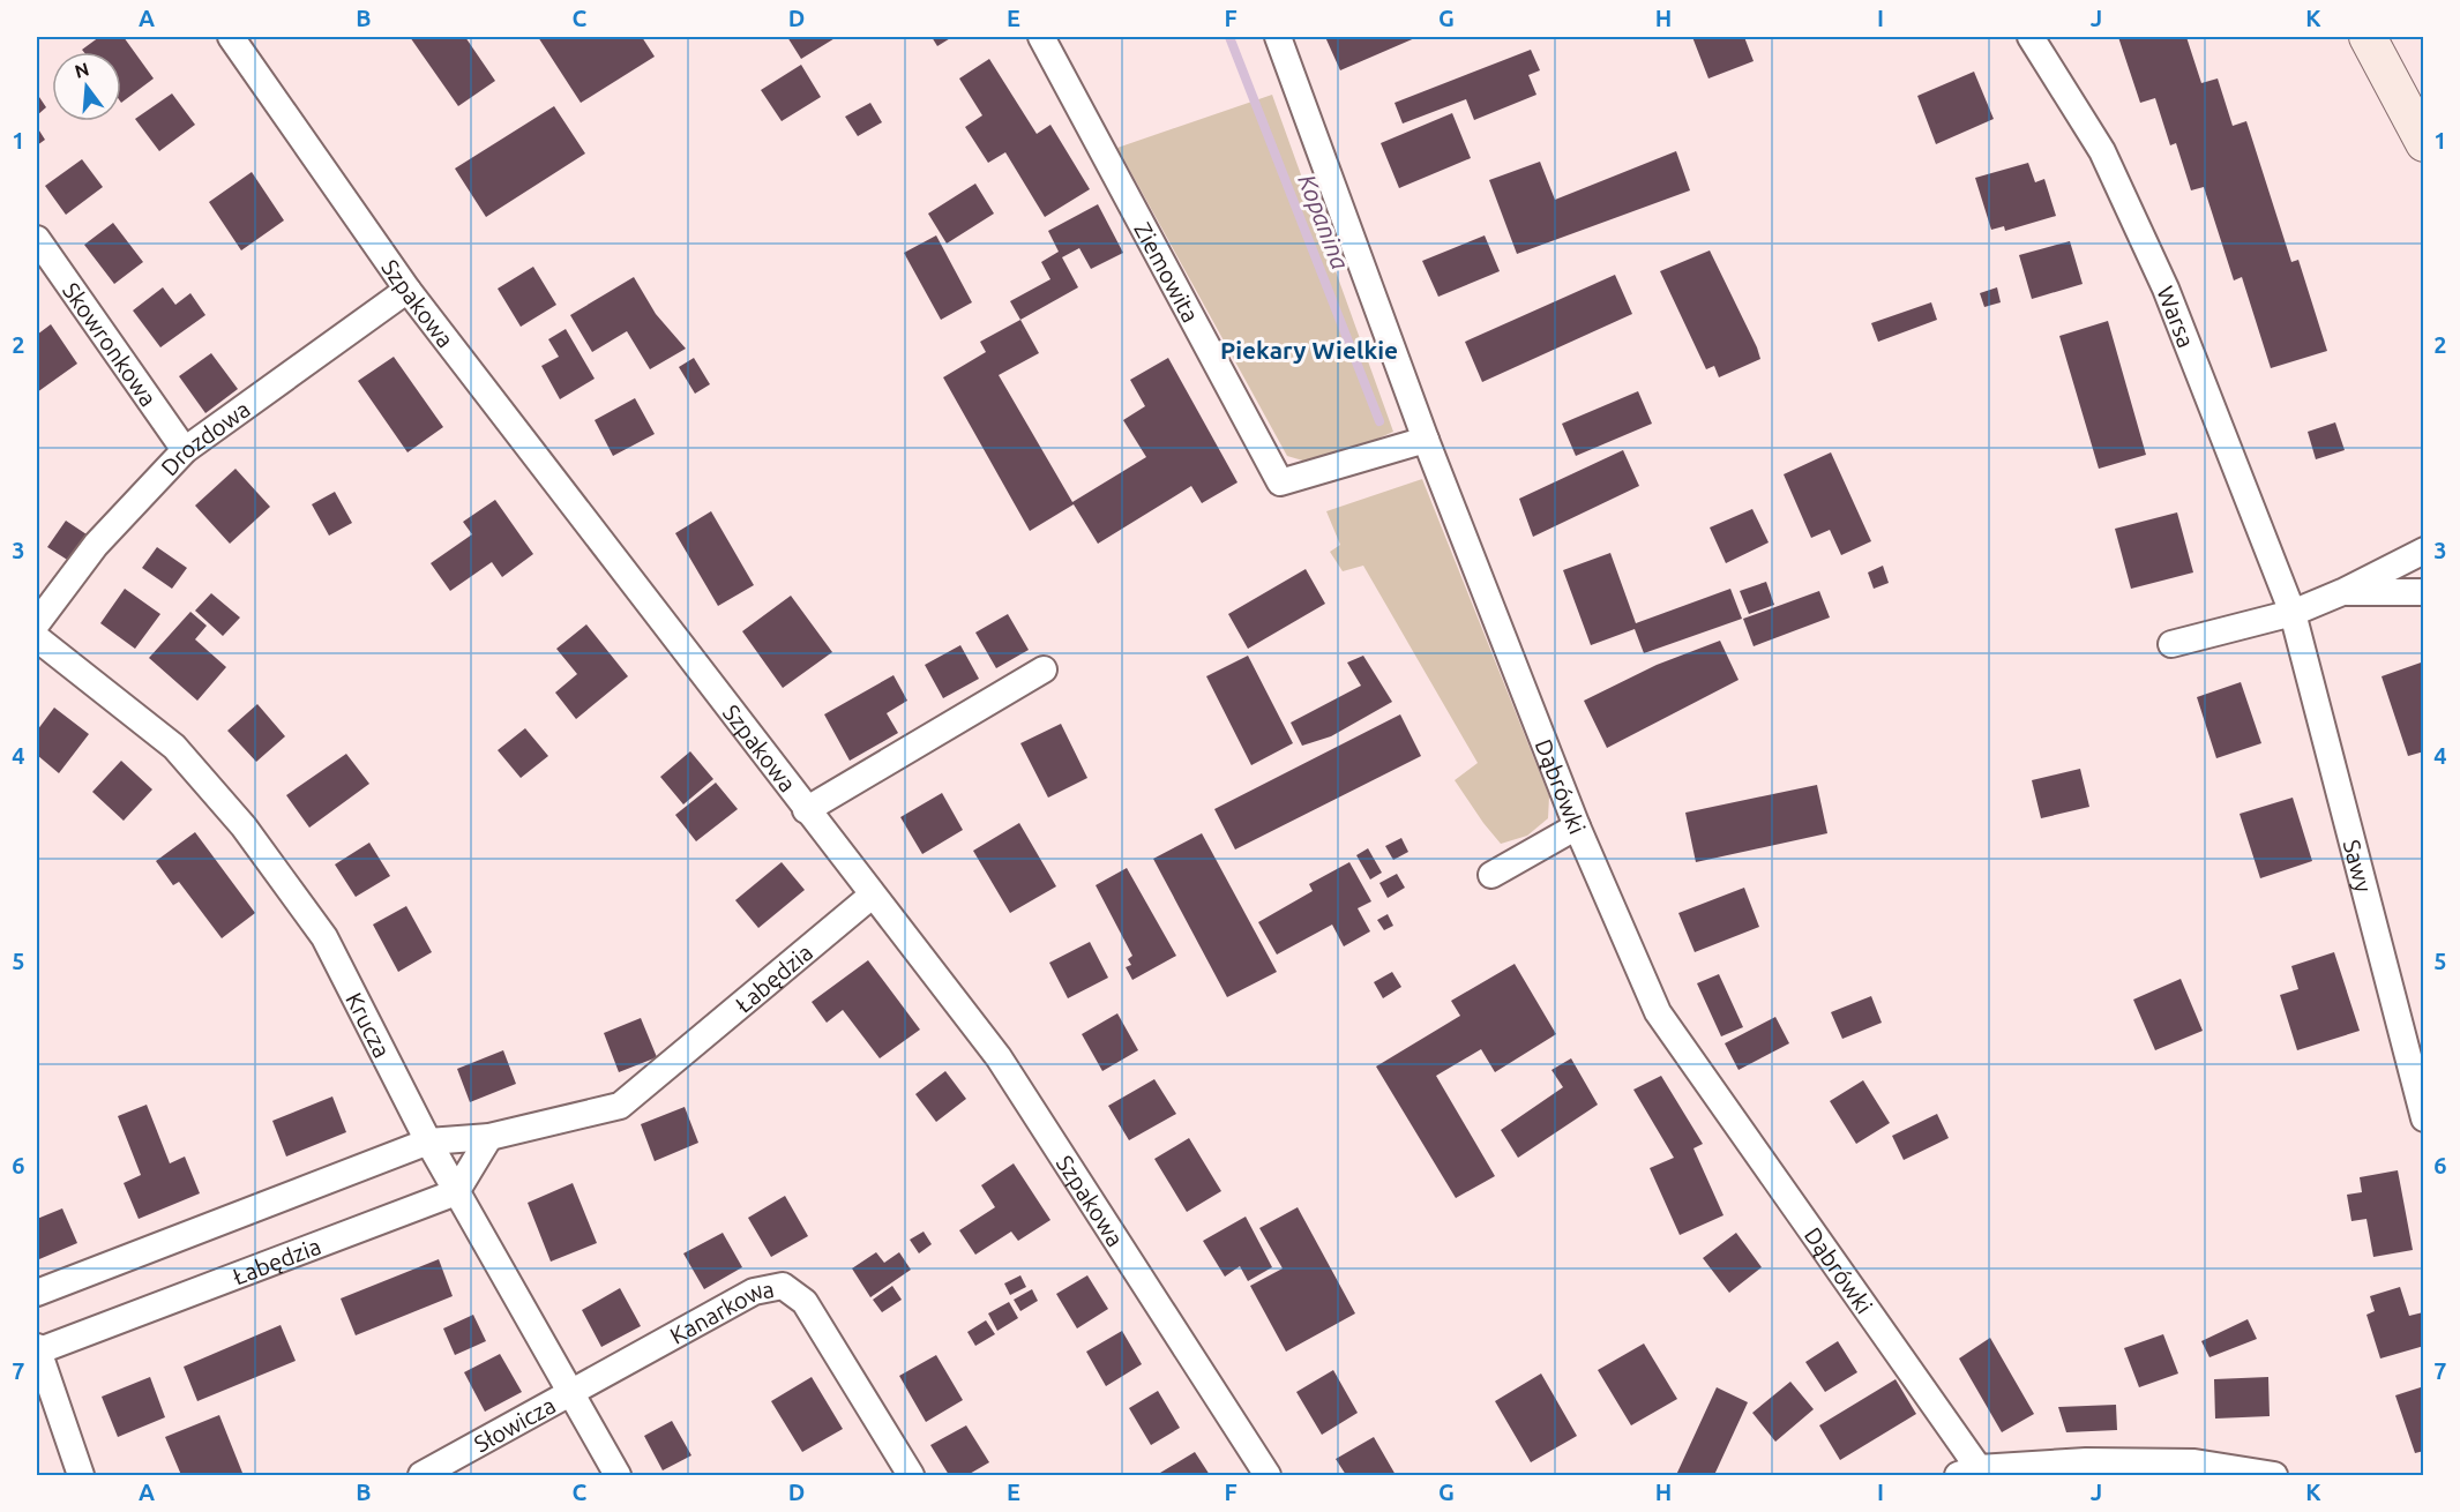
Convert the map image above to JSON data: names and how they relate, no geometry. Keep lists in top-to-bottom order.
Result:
{
  "streets": {
    "street": [
      "Ziemowita",
      "Szpakowa",
      "Warsa",
      "Skowronkowa",
      "Drozdowa",
      "Dąbrówki",
      "Sawy",
      "Łabędzia",
      "Krucza",
      "Kanarkowa",
      "Słowicza"
    ]
  },
  "crossings": [
    ["Ziemowita", "Dąbrówki"],
    ["Szpakowa", "Drozdowa"],
    ["Szpakowa", "Łabędzia"],
    ["Warsa", "Sawy"],
    ["Skowronkowa", "Drozdowa"],
    ["Łabędzia", "Krucza"],
    ["Krucza", "Kanarkowa"],
    ["Krucza", "Słowicza"],
    ["Kanarkowa", "Słowicza"]
  ],
  "districts": ["Piekary Wielkie"],
  "water": ["Kopanina"],
  "north": "top",
  "grid": {
    "columns": [
      "A",
      "B",
      "C",
      "D",
      "E",
      "F",
      "G",
      "H",
      "I",
      "J",
      "K"
    ],
    "rows": [
      "1",
      "2",
      "3",
      "4",
      "5",
      "6",
      "7"
    ]
  }
}
